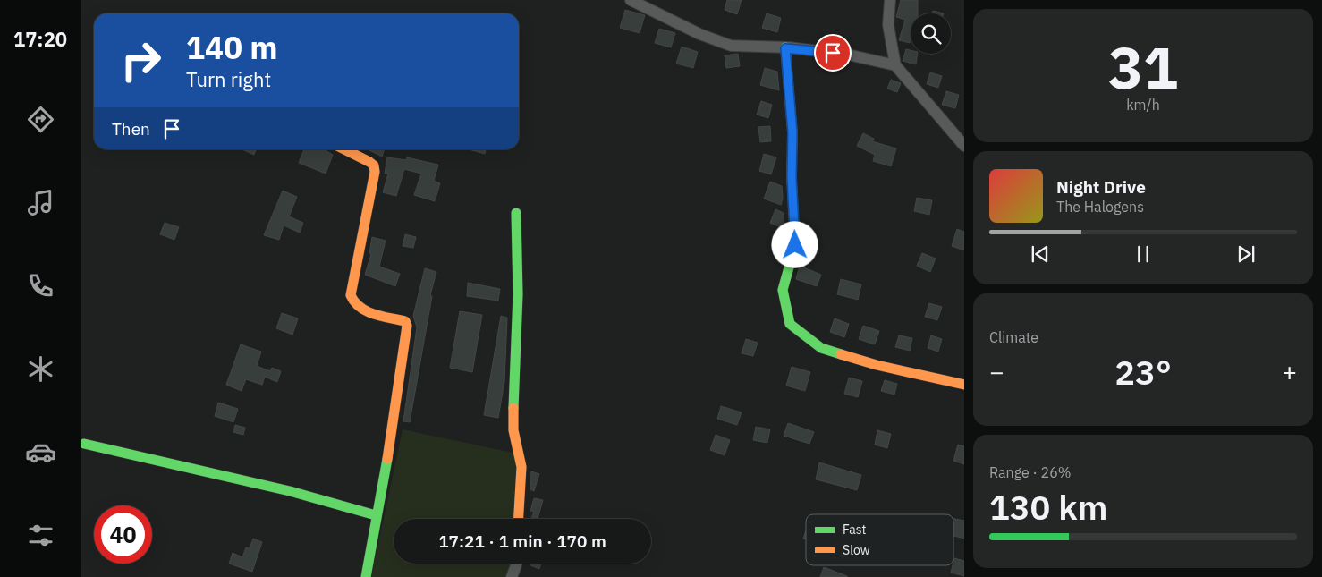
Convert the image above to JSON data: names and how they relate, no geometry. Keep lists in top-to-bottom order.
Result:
{
  "legend": ["Fast", "Slow"],
  "page": {
    "tabs": "17:20",
    "tile": [
      ["31", "km/h"],
      "Climate",
      ["Range · 26%", "130 km"]
    ],
    "turn": ["140 m", "Turn right"],
    "then": "Then",
    "song": ["Night Drive", "The Halogens"],
    "heat": ["−", "23°", "+"],
    "limit": "40",
    "trip": "17:21 · 1 min · 170 m"
  }
}
